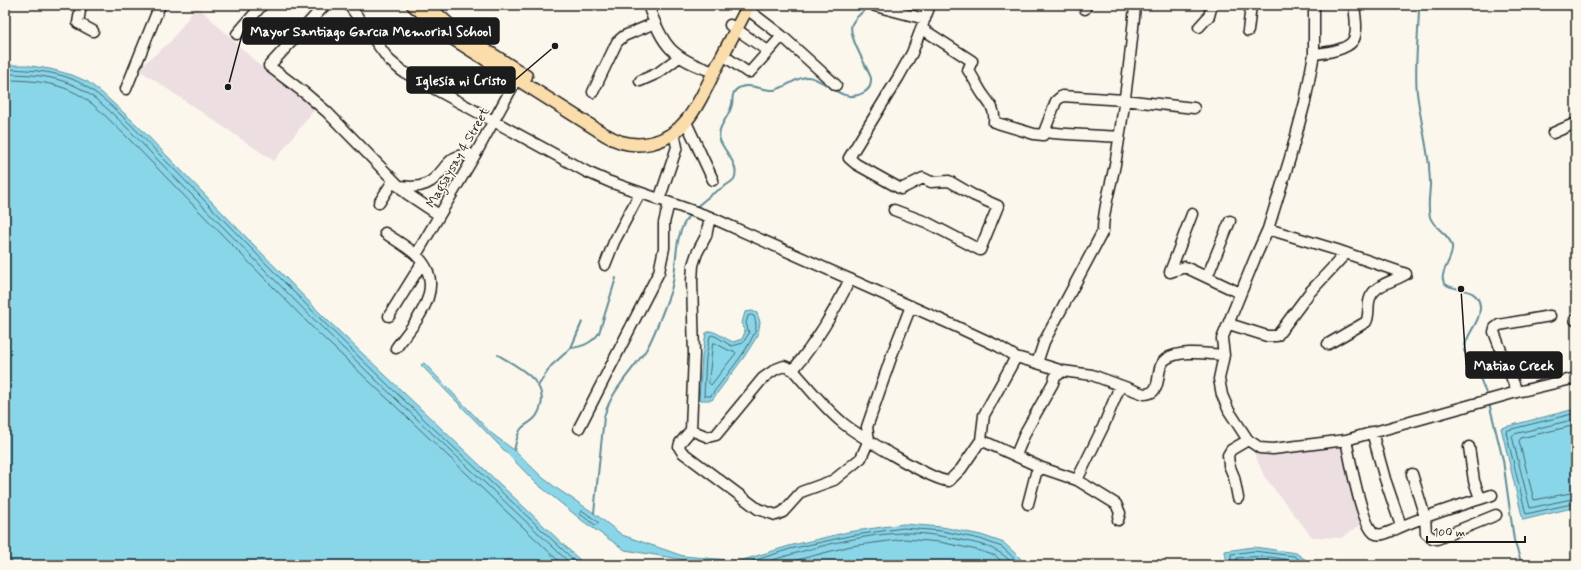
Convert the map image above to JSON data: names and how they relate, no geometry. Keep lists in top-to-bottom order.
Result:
{
  "streets": {
    "street": ["Magsaysay 4 Street"]
  },
  "places": ["Iglesia ni Cristo", "Mayor Santiago Garcia Memorial School", "Matiao Creek"],
  "scale_bar": "100 m"
}
